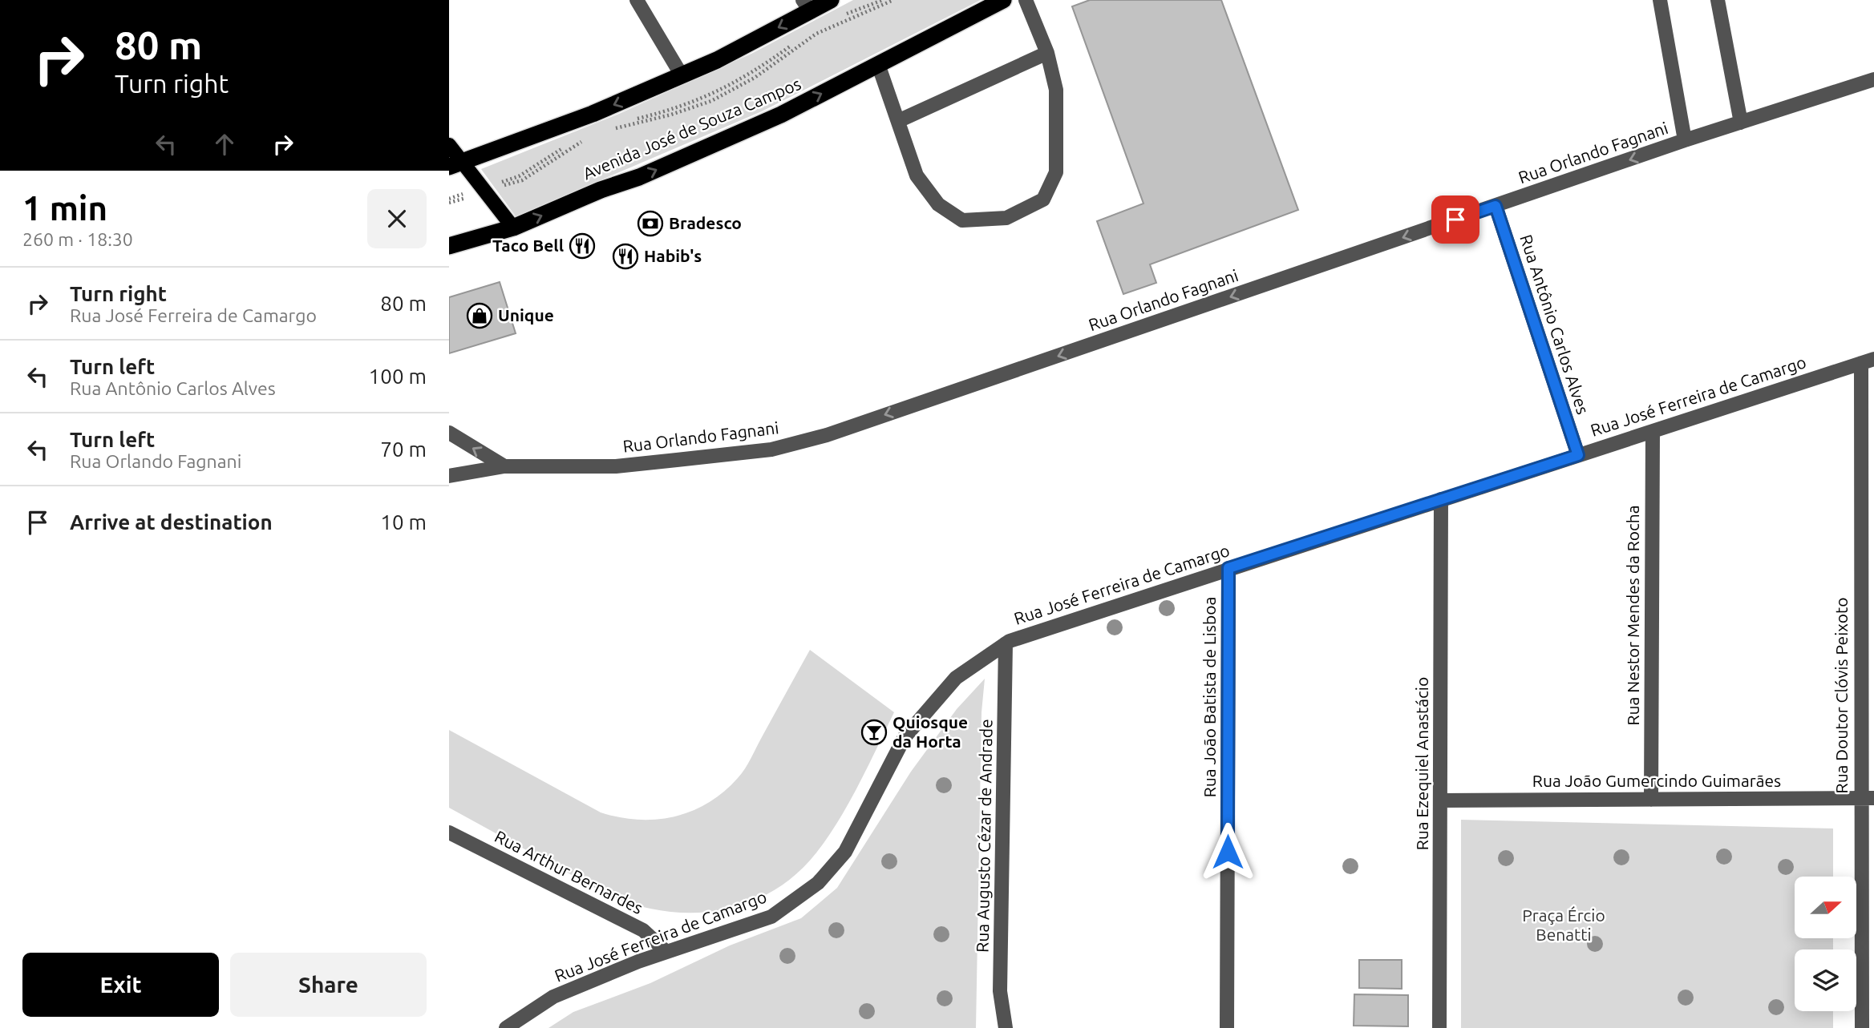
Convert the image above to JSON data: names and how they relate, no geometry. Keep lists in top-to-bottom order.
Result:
{
  "streets": {
    "highway": ["Avenida José de Souza Campos"],
    "street": [
      "Rua Orlando Fagnani",
      "Rua Antônio Carlos Alves",
      "Rua José Ferreira de Camargo",
      "Rua Nestor Mendes da Rocha",
      "Rua Doutor Clóvis Peixoto",
      "Rua João Batista de Lisboa",
      "Rua Ezequiel Anastácio",
      "Rua João Gumercindo Guimarães",
      "Rua Augusto Cézar de Andrade",
      "Rua Arthur Bernardes"
    ]
  },
  "crossings": [
    ["Rua Orlando Fagnani", "Rua Antônio Carlos Alves"],
    ["Rua Antônio Carlos Alves", "Rua José Ferreira de Camargo"],
    ["Rua José Ferreira de Camargo", "Rua Nestor Mendes da Rocha"],
    ["Rua José Ferreira de Camargo", "Rua Doutor Clóvis Peixoto"],
    ["Rua José Ferreira de Camargo", "Rua João Batista de Lisboa"],
    ["Rua José Ferreira de Camargo", "Rua Ezequiel Anastácio"],
    ["Rua José Ferreira de Camargo", "Rua Augusto Cézar de Andrade"],
    ["Rua José Ferreira de Camargo", "Rua Arthur Bernardes"],
    ["Rua Nestor Mendes da Rocha", "Rua João Gumercindo Guimarães"],
    ["Rua Doutor Clóvis Peixoto", "Rua João Gumercindo Guimarães"],
    ["Rua Ezequiel Anastácio", "Rua João Gumercindo Guimarães"]
  ],
  "one_way": ["Rua Orlando Fagnani"],
  "parks": ["Praça Ércio Benatti"],
  "places": {
    "bank": ["Bradesco"],
    "restaurant": ["Taco Bell", "Habib's"],
    "shop": ["Unique"],
    "bar": ["Quiosque da Horta"]
  },
  "north": "right",
  "page": {
    "turn": ["80 m", "Turn right"],
    "heading": ["1 min", "260 m · 18:30"],
    "list": [
      {
        "name": "Turn right",
        "note": "Rua José Ferreira de Camargo",
        "value": "80 m"
      },
      {
        "name": "Turn left",
        "note": "Rua Antônio Carlos Alves",
        "value": "100 m"
      },
      {
        "name": "Turn left",
        "note": "Rua Orlando Fagnani",
        "value": "70 m"
      },
      {
        "name": "Arrive at destination",
        "value": "10 m"
      }
    ],
    "buttons": ["Exit", "Share"]
  }
}
